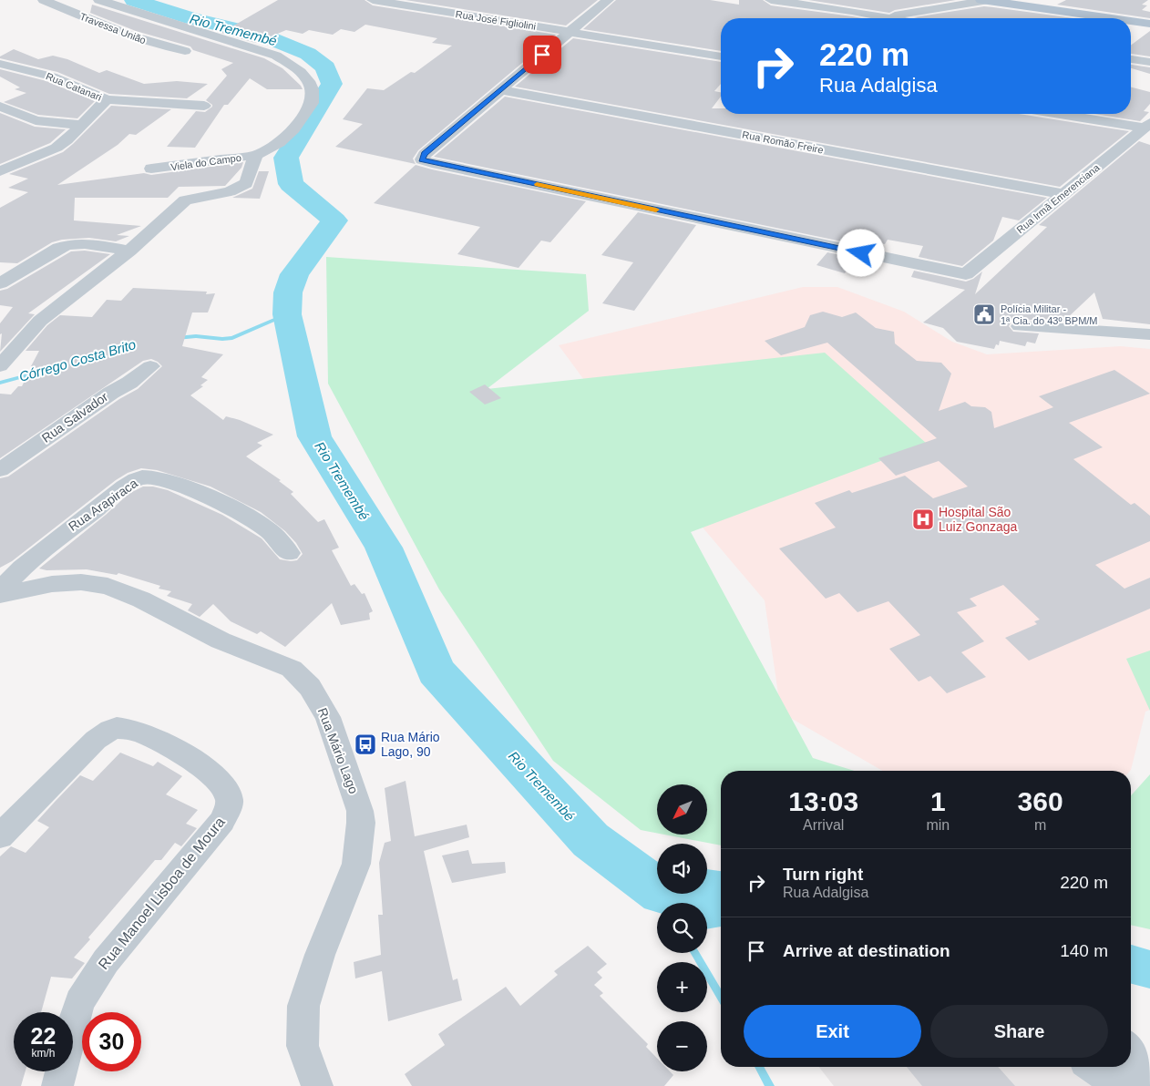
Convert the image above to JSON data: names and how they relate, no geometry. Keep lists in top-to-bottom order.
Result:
{
  "streets": {
    "street": [
      "Rua José Figliolini",
      "Travessa União",
      "Rua Catanari",
      "Rua Romão Freire",
      "Viela do Campo",
      "Rua Irmã Emerenciana",
      "Rua Salvador",
      "Rua Arapiraca",
      "Rua Mário Lago",
      "Rua Manoel Lisboa de Moura"
    ]
  },
  "crossings": [
    ["Rua Romão Freire", "Rua Irmã Emerenciana"]
  ],
  "water": ["Rio Tremembé", "Córrego Costa Brito"],
  "places": {
    "public building": ["Polícia Militar - 1ª Cia. do 43º BPM/M"],
    "hospital": ["Hospital São Luiz Gonzaga"],
    "bus stop": ["Rua Mário Lago, 90"]
  },
  "north": "bottom left",
  "page": {
    "turn": ["220 m", "Rua Adalgisa"],
    "eta": [
      "13:03",
      "Arrival",
      "1",
      "min",
      "360",
      "m"
    ],
    "map_buttons": ["+", "−"],
    "list": [
      {
        "name": "Turn right",
        "note": "Rua Adalgisa",
        "value": "220 m"
      },
      {
        "name": "Arrive at destination",
        "value": "140 m"
      }
    ],
    "buttons": ["Exit", "Share"],
    "speed": "22 km/h",
    "limit": "30"
  }
}
